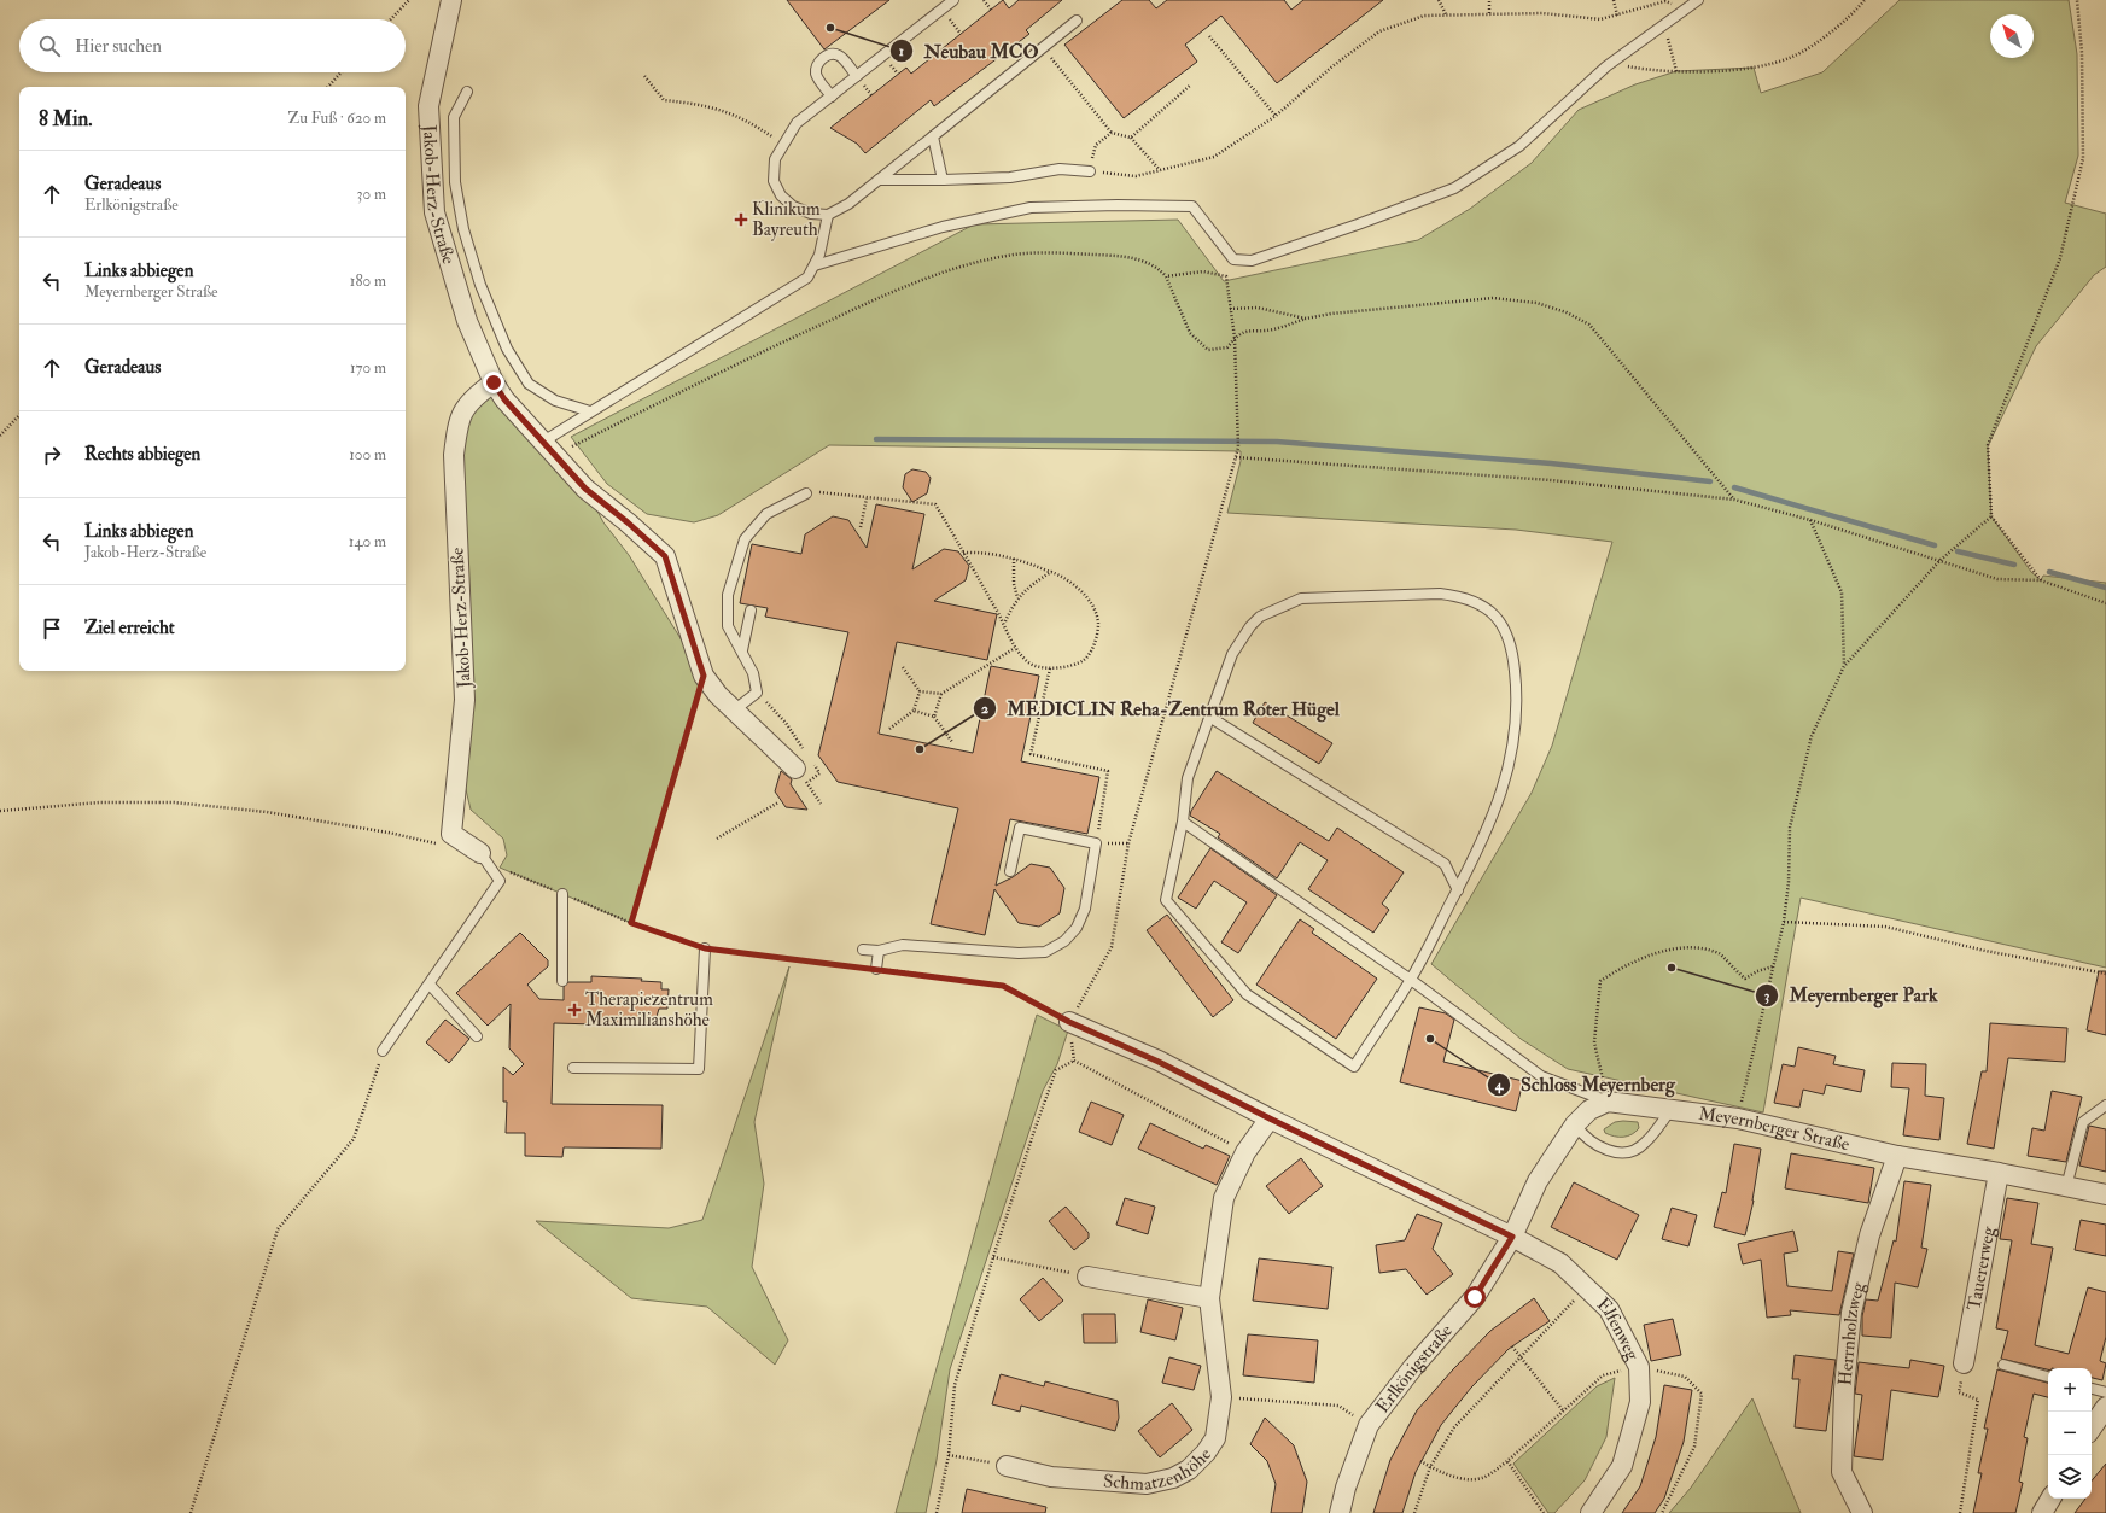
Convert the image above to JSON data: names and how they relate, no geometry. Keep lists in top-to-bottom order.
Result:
{
  "streets": {
    "street": [
      "Jakob-Herz-Straße",
      "Meyernberger Straße",
      "Tauererweg",
      "Elfenweg",
      "Herrnholzweg",
      "Erlkönigstraße",
      "Schmatzenhöhe"
    ]
  },
  "crossings": [
    ["Meyernberger Straße", "Tauererweg"],
    ["Meyernberger Straße", "Herrnholzweg"],
    ["Elfenweg", "Erlkönigstraße"]
  ],
  "places": {
    "other": [
      "Neubau MCO",
      "MEDICLIN Reha-Zentrum Roter Hügel",
      "Meyernberger Park",
      "Schloss Meyernberg"
    ],
    "health": ["Klinikum Bayreuth", "Therapiezentrum Maximilianshöhe"]
  },
  "north": "top left",
  "page": {
    "search": "Hier suchen",
    "heading": ["8 Min.", "Zu Fuß · 620 m"],
    "list": [
      ["Geradeaus", "Erlkönigstraße", "30 m"],
      ["Links abbiegen", "Meyernberger Straße", "180 m"],
      ["Geradeaus", "170 m"],
      ["Rechts abbiegen", "100 m"],
      ["Links abbiegen", "Jakob-Herz-Straße", "140 m"],
      "Ziel erreicht"
    ],
    "map_buttons": ["+", "−"]
  }
}
